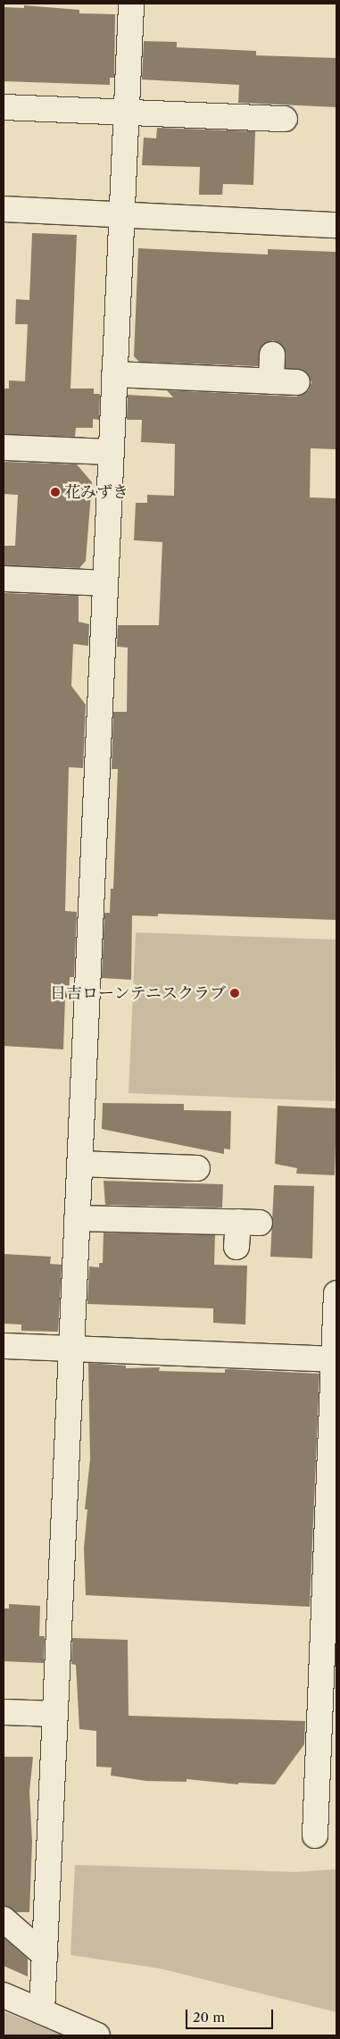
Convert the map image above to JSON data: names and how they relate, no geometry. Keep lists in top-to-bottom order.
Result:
{
  "places": ["花みずき", "日吉ローンテニスクラブ"],
  "scale_bar": "20 m"
}
